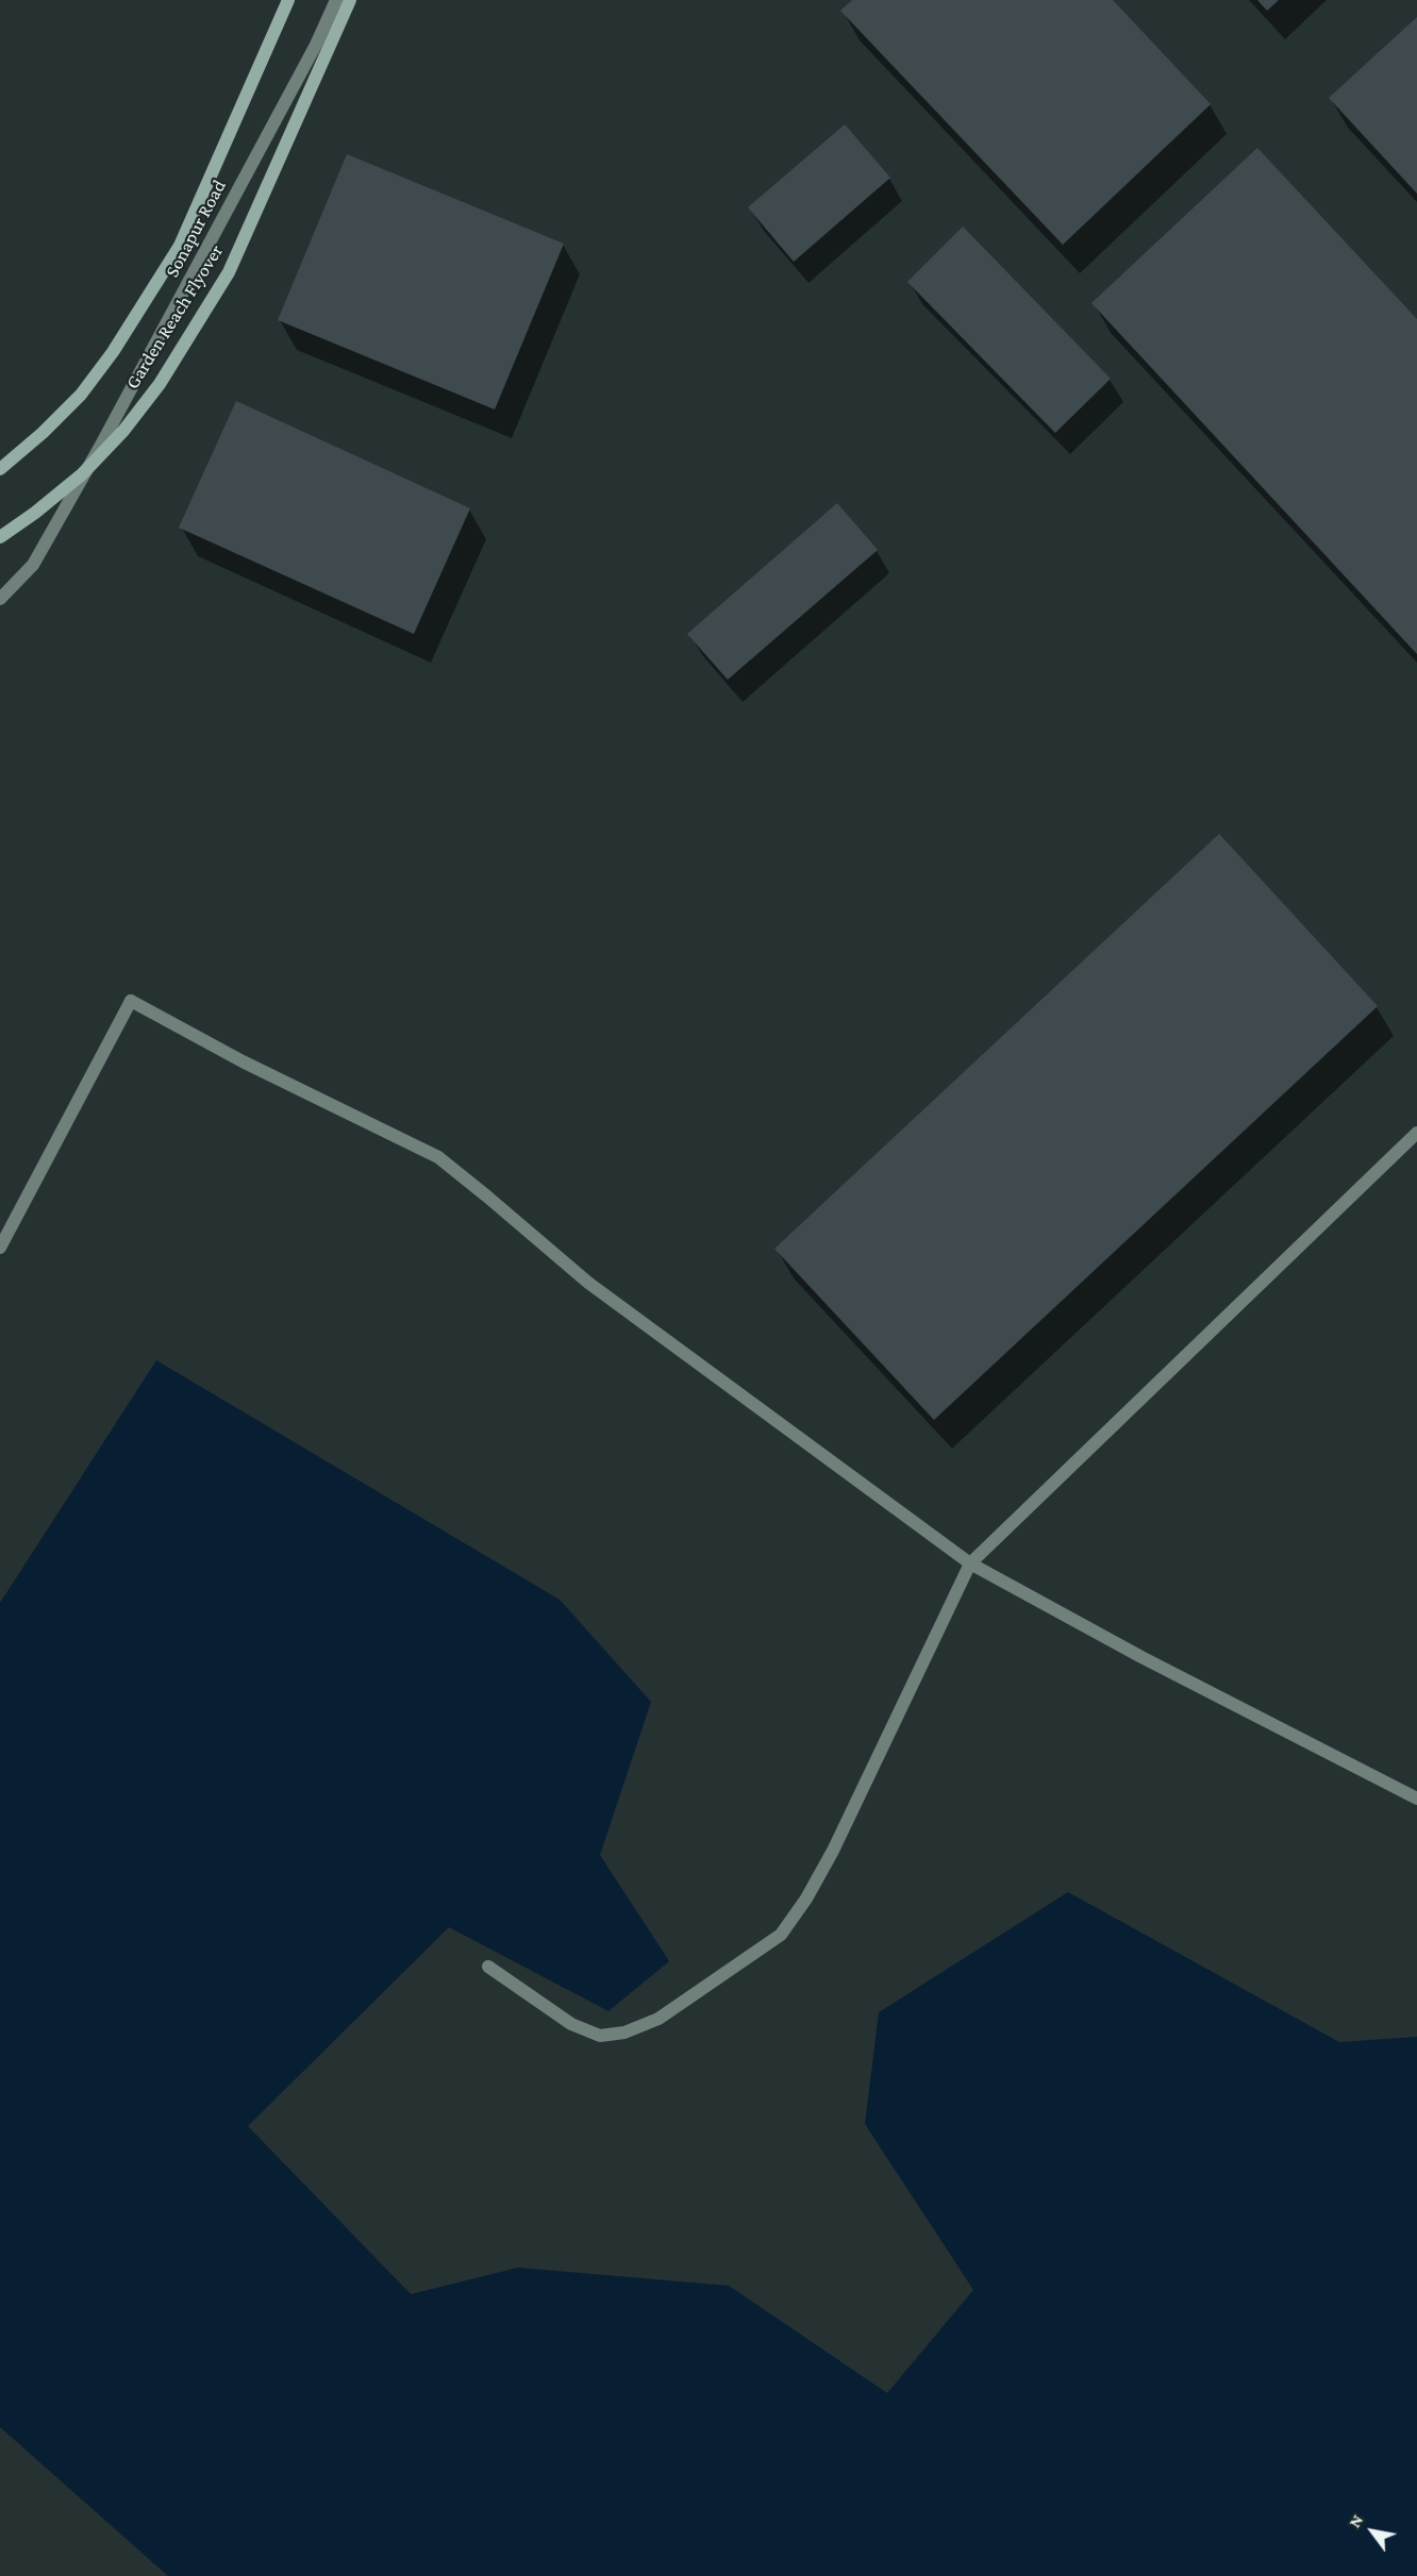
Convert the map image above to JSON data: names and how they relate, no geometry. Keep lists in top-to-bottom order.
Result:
{
  "streets": {
    "main road": ["Garden Reach Flyover"],
    "street": ["Sonapur Road"]
  },
  "north": "top left"
}
